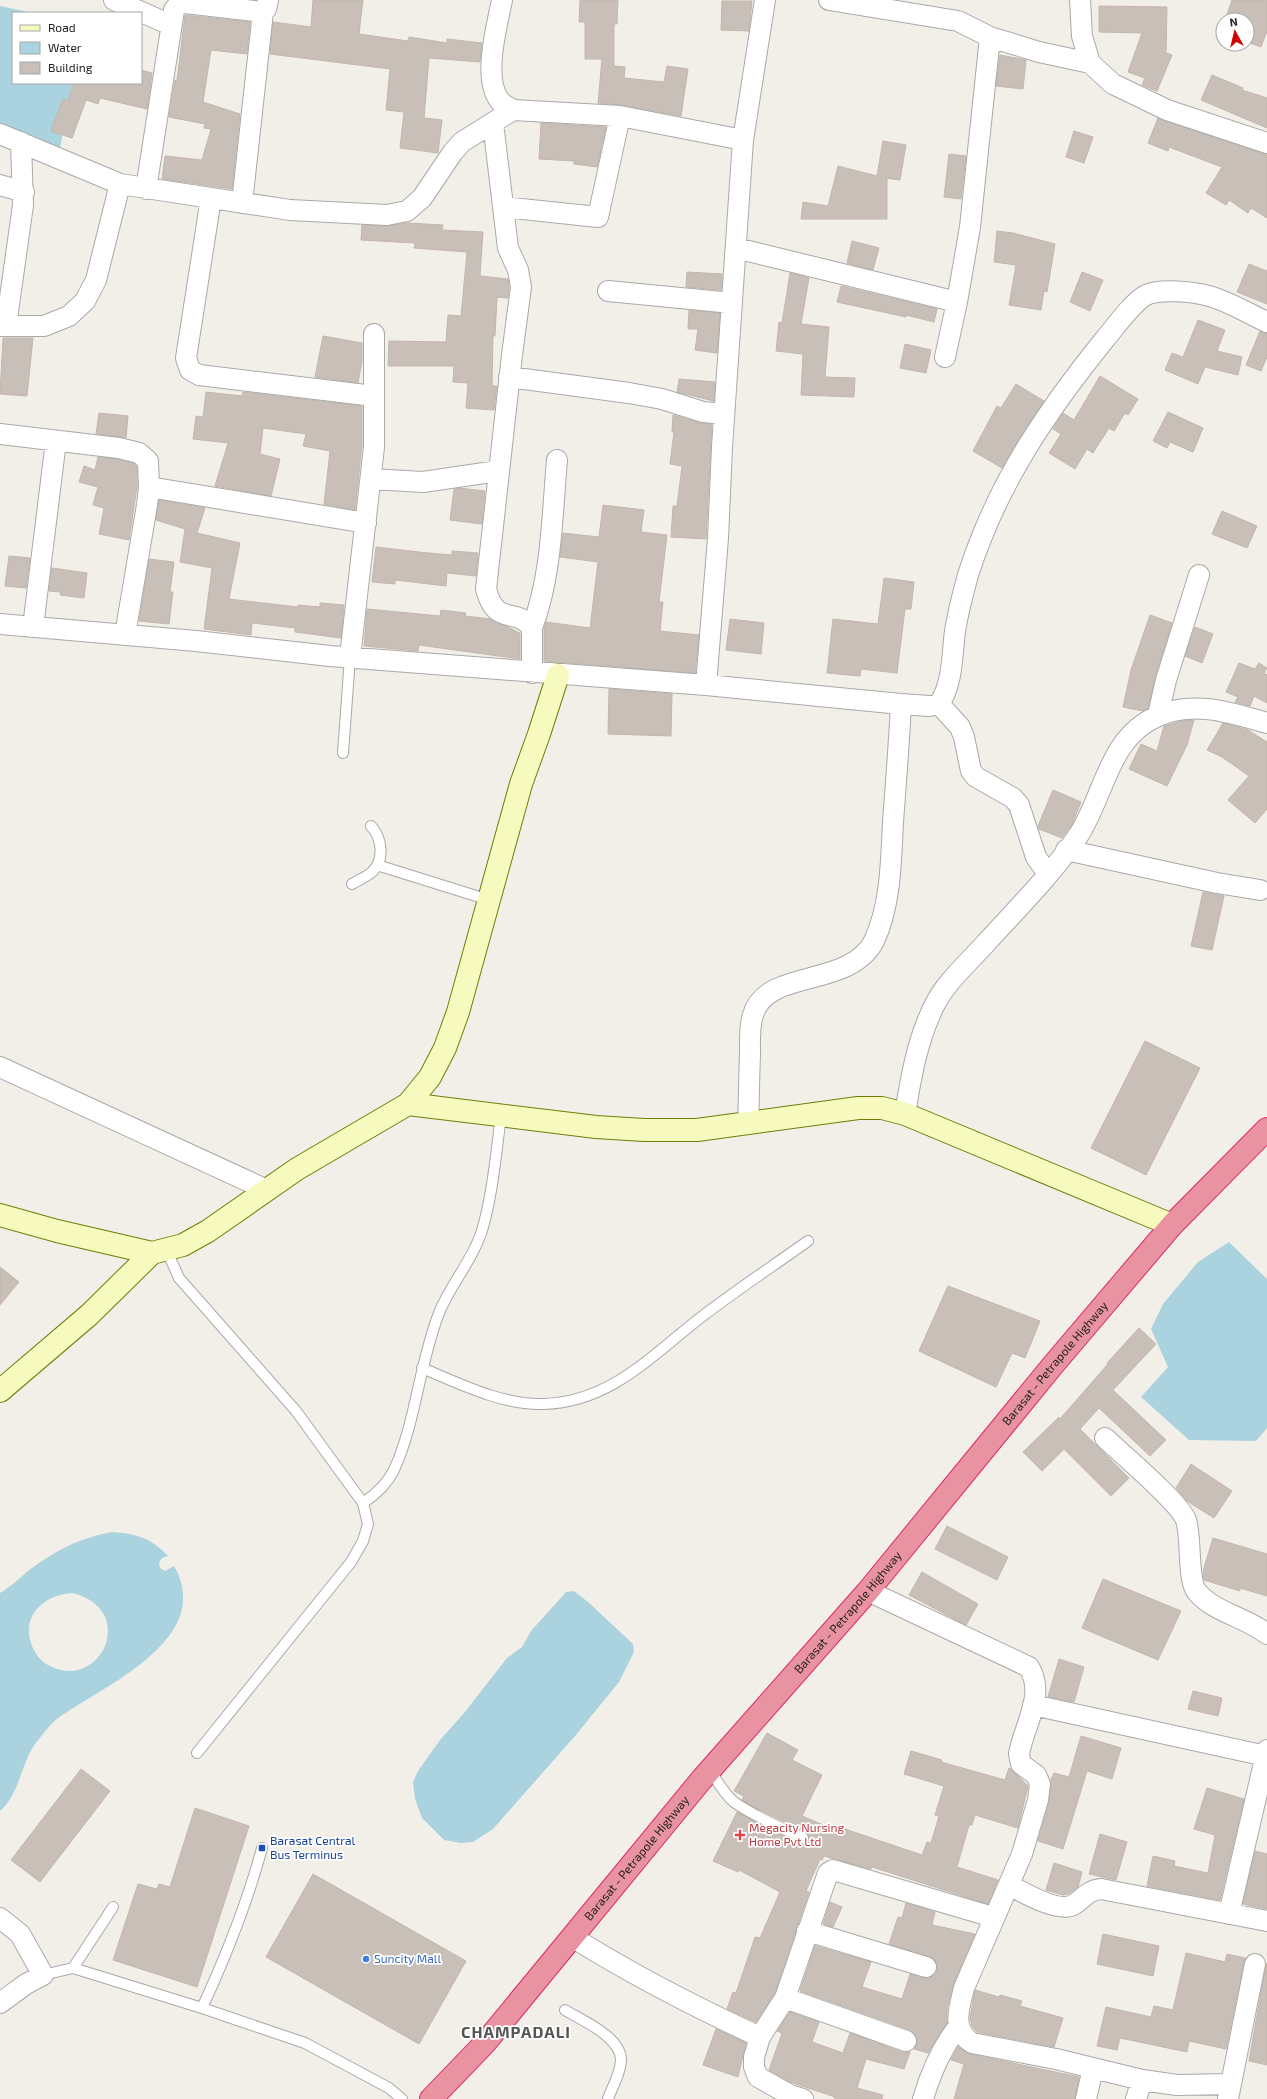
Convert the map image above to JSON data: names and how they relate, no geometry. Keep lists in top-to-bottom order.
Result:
{
  "streets": {
    "highway": ["Barasat - Petrapole Highway"]
  },
  "districts": ["CHAMPADALI"],
  "places": {
    "health": ["Megacity Nursing Home Pvt Ltd"],
    "transit": ["Barasat Central Bus Terminus"],
    "other": ["Suncity Mall"]
  },
  "legend": ["Road", "Water", "Building"],
  "north": "top"
}
